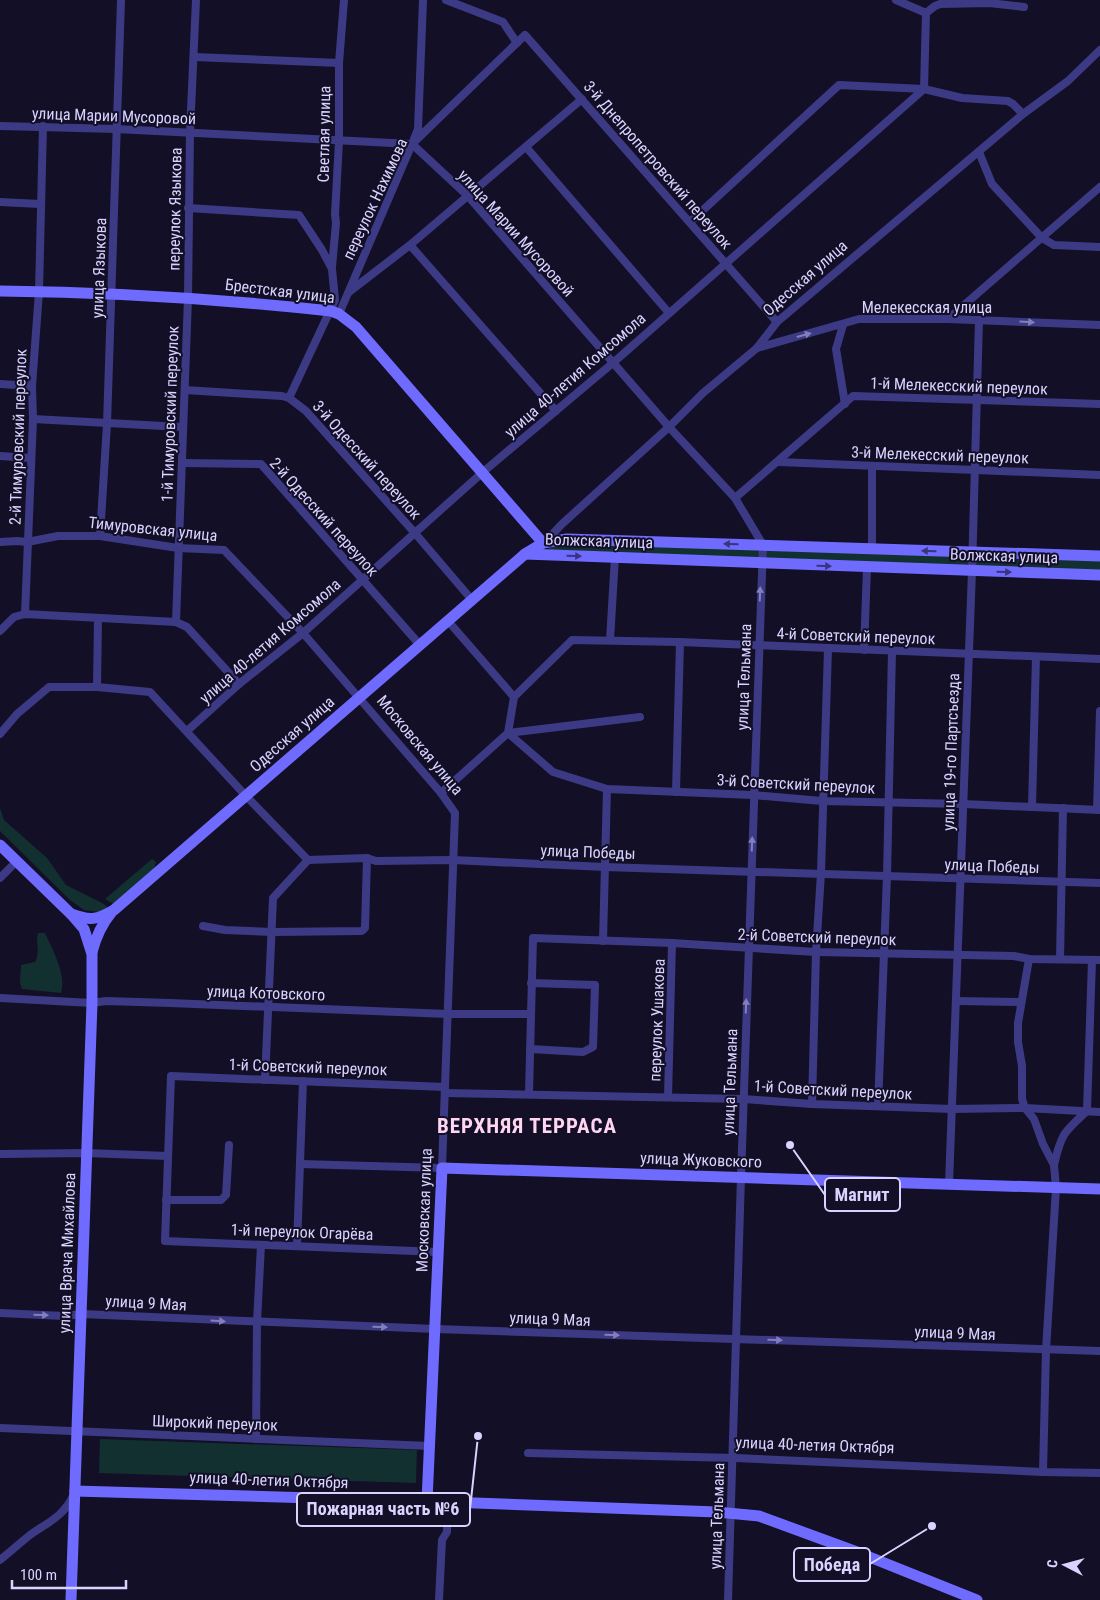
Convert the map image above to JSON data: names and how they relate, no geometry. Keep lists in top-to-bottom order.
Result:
{
  "streets": {
    "main road": [
      "Одесская улица",
      "Брестская улица",
      "Волжская улица",
      "Московская улица",
      "улица Жуковского",
      "улица Врача Михайлова",
      "улица 40-летия Октября"
    ],
    "street": [
      "улица Марии Мусоровой",
      "Светлая улица",
      "3-й Днепропетровский переулок",
      "переулок Нахимова",
      "переулок Языкова",
      "улица Языкова",
      "Мелекесская улица",
      "улица 40-летия Комсомола",
      "1-й Мелекесский переулок",
      "1-й Тимуровский переулок",
      "2-й Тимуровский переулок",
      "3-й Мелекесский переулок",
      "3-й Одесский переулок",
      "2-й Одесский переулок",
      "Тимуровская улица",
      "4-й Советский переулок",
      "улица Тельмана",
      "улица 19-го Партсъезда",
      "3-й Советский переулок",
      "улица Победы",
      "2-й Советский переулок",
      "улица Котовского",
      "переулок Ушакова",
      "1-й Советский переулок",
      "1-й переулок Огарёва",
      "улица 9 Мая",
      "Широкий переулок"
    ]
  },
  "crossings": [
    ["улица Марии Мусоровой", "Светлая улица"],
    ["улица Марии Мусоровой", "переулок Нахимова"],
    ["улица Марии Мусоровой", "переулок Языкова"],
    ["улица Марии Мусоровой", "улица Языкова"],
    ["улица Марии Мусоровой", "Одесская улица"],
    ["улица Марии Мусоровой", "улица 40-летия Комсомола"],
    ["улица Марии Мусоровой", "1-й Мелекесский переулок"],
    ["улица Марии Мусоровой", "2-й Тимуровский переулок"],
    ["улица Марии Мусоровой", "Волжская улица"],
    ["улица Марии Мусоровой", "улица Тельмана"],
    ["3-й Днепропетровский переулок", "переулок Нахимова"],
    ["3-й Днепропетровский переулок", "Одесская улица"],
    ["3-й Днепропетровский переулок", "улица 40-летия Комсомола"],
    ["переулок Нахимова", "Брестская улица"],
    ["переулок Нахимова", "3-й Одесский переулок"],
    ["переулок Языкова", "Брестская улица"],
    ["переулок Языкова", "1-й Тимуровский переулок"],
    ["улица Языкова", "Брестская улица"],
    ["улица Языкова", "Тимуровская улица"],
    ["Одесская улица", "Брестская улица"],
    ["Одесская улица", "Мелекесская улица"],
    ["Одесская улица", "3-й Одесский переулок"],
    ["Одесская улица", "2-й Одесский переулок"],
    ["Одесская улица", "Тимуровская улица"],
    ["Одесская улица", "Волжская улица"],
    ["Одесская улица", "Московская улица"],
    ["Одесская улица", "улица Врача Михайлова"],
    ["Брестская улица", "улица 40-летия Комсомола"],
    ["Брестская улица", "1-й Тимуровский переулок"],
    ["Брестская улица", "2-й Тимуровский переулок"],
    ["Брестская улица", "Волжская улица"],
    ["Мелекесская улица", "улица 19-го Партсъезда"],
    ["улица 40-летия Комсомола", "3-й Одесский переулок"],
    ["улица 40-летия Комсомола", "2-й Одесский переулок"],
    ["улица 40-летия Комсомола", "Тимуровская улица"],
    ["1-й Мелекесский переулок", "3-й Мелекесский переулок"],
    ["1-й Мелекесский переулок", "улица 19-го Партсъезда"],
    ["1-й Тимуровский переулок", "3-й Одесский переулок"],
    ["1-й Тимуровский переулок", "2-й Одесский переулок"],
    ["1-й Тимуровский переулок", "Тимуровская улица"],
    ["2-й Тимуровский переулок", "Тимуровская улица"],
    ["3-й Мелекесский переулок", "улица 19-го Партсъезда"],
    ["Тимуровская улица", "Московская улица"],
    ["Волжская улица", "улица Тельмана"],
    ["Волжская улица", "улица 19-го Партсъезда"],
    ["4-й Советский переулок", "улица Тельмана"],
    ["4-й Советский переулок", "улица 19-го Партсъезда"],
    ["улица Тельмана", "3-й Советский переулок"],
    ["улица Тельмана", "улица Победы"],
    ["улица Тельмана", "2-й Советский переулок"],
    ["улица Тельмана", "1-й Советский переулок"],
    ["улица Тельмана", "улица Жуковского"],
    ["улица Тельмана", "улица 9 Мая"],
    ["улица Тельмана", "улица 40-летия Октября"],
    ["Московская улица", "улица Победы"],
    ["Московская улица", "улица Котовского"],
    ["Московская улица", "1-й Советский переулок"],
    ["Московская улица", "улица Жуковского"],
    ["Московская улица", "1-й переулок Огарёва"],
    ["Московская улица", "улица 9 Мая"],
    ["Московская улица", "Широкий переулок"],
    ["Московская улица", "улица 40-летия Октября"],
    ["улица 19-го Партсъезда", "3-й Советский переулок"],
    ["улица 19-го Партсъезда", "улица Победы"],
    ["улица 19-го Партсъезда", "2-й Советский переулок"],
    ["улица 19-го Партсъезда", "1-й Советский переулок"],
    ["улица 19-го Партсъезда", "улица Жуковского"],
    ["2-й Советский переулок", "переулок Ушакова"],
    ["улица Котовского", "улица Врача Михайлова"],
    ["переулок Ушакова", "1-й Советский переулок"],
    ["улица Врача Михайлова", "улица 9 Мая"],
    ["улица Врача Михайлова", "Широкий переулок"],
    ["улица Врача Михайлова", "улица 40-летия Октября"]
  ],
  "one_way": ["Мелекесская улица", "улица 9 Мая"],
  "districts": ["ВЕРХНЯЯ ТЕРРАСА"],
  "places": ["Магнит", "Пожарная часть №6", "Победа"],
  "scale_bar": "100 m",
  "north": "left"
}
